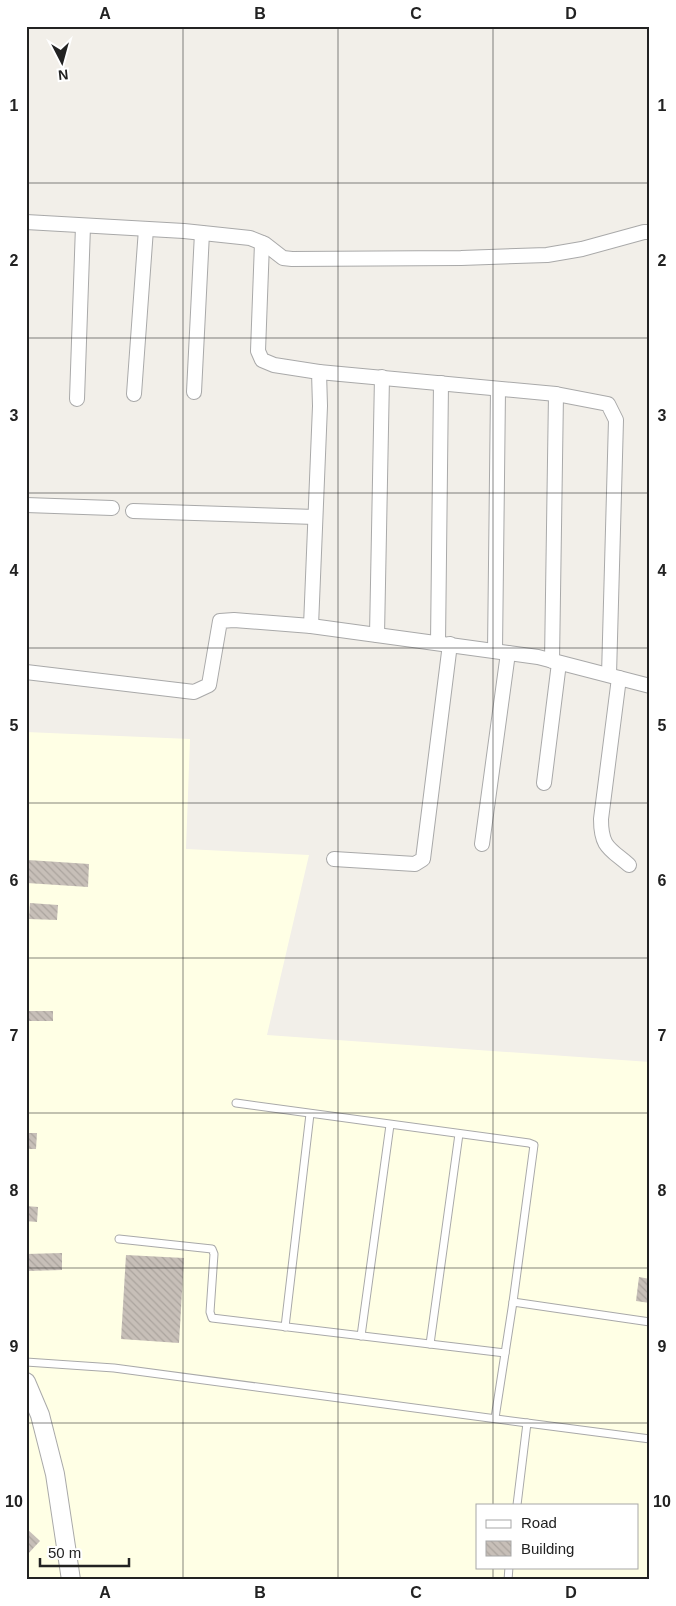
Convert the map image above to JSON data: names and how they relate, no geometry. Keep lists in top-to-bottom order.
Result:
{
  "legend": ["Road", "Building"],
  "scale_bar": "50 m",
  "north": "bottom",
  "grid": {
    "columns": [
      "A",
      "B",
      "C",
      "D"
    ],
    "rows": [
      "1",
      "2",
      "3",
      "4",
      "5",
      "6",
      "7",
      "8",
      "9",
      "10"
    ]
  }
}
